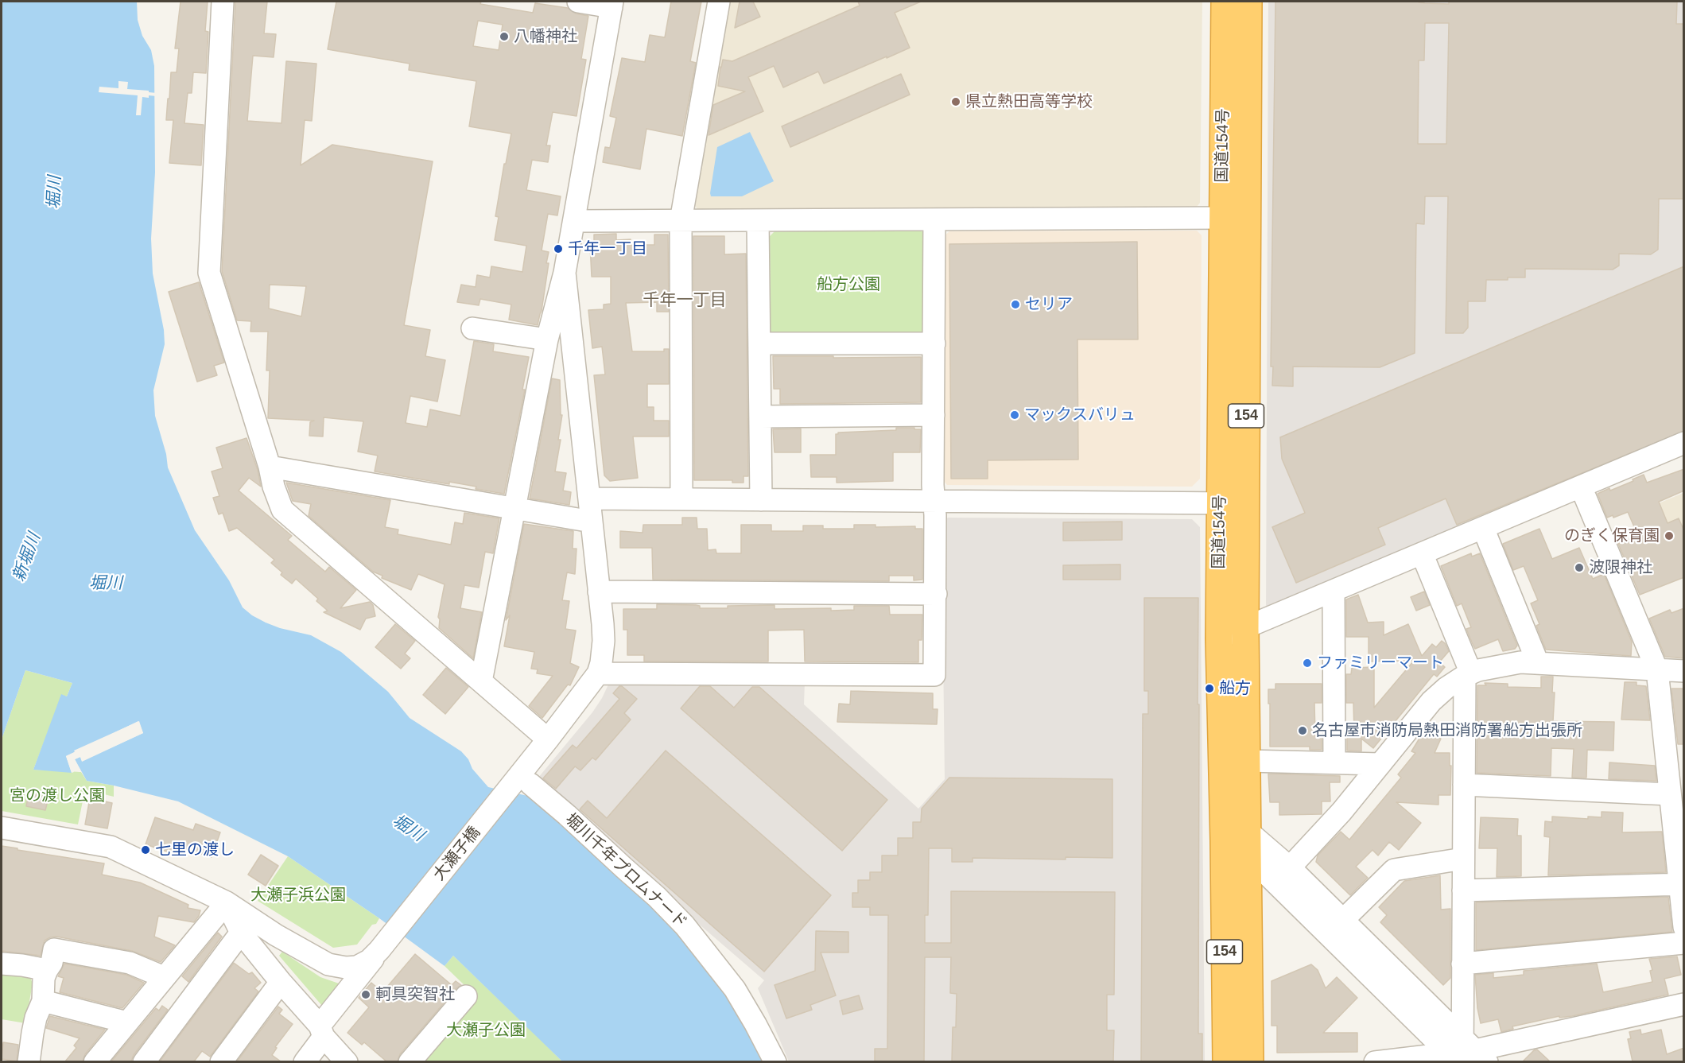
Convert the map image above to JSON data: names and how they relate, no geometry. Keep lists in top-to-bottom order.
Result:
{
  "streets": {
    "highway": ["国道154号", "154"],
    "street": ["大瀬子橋", "堀川千年プロムナード"]
  },
  "crossings": [
    ["大瀬子橋", "堀川千年プロムナード"]
  ],
  "districts": ["千年一丁目"],
  "water": ["堀川", "新堀川"],
  "parks": [
    "船方公園",
    "宮の渡し公園",
    "大瀬子浜公園",
    "大瀬子公園"
  ],
  "places": [
    "八幡神社",
    "県立熱田高等学校",
    "千年一丁目",
    "セリア",
    "マックスバリュ",
    "のぎく保育園",
    "波限神社",
    "ファミリーマート",
    "船方",
    "名古屋市消防局熱田消防署船方出張所",
    "七里の渡し",
    "軻具突智社"
  ]
}
